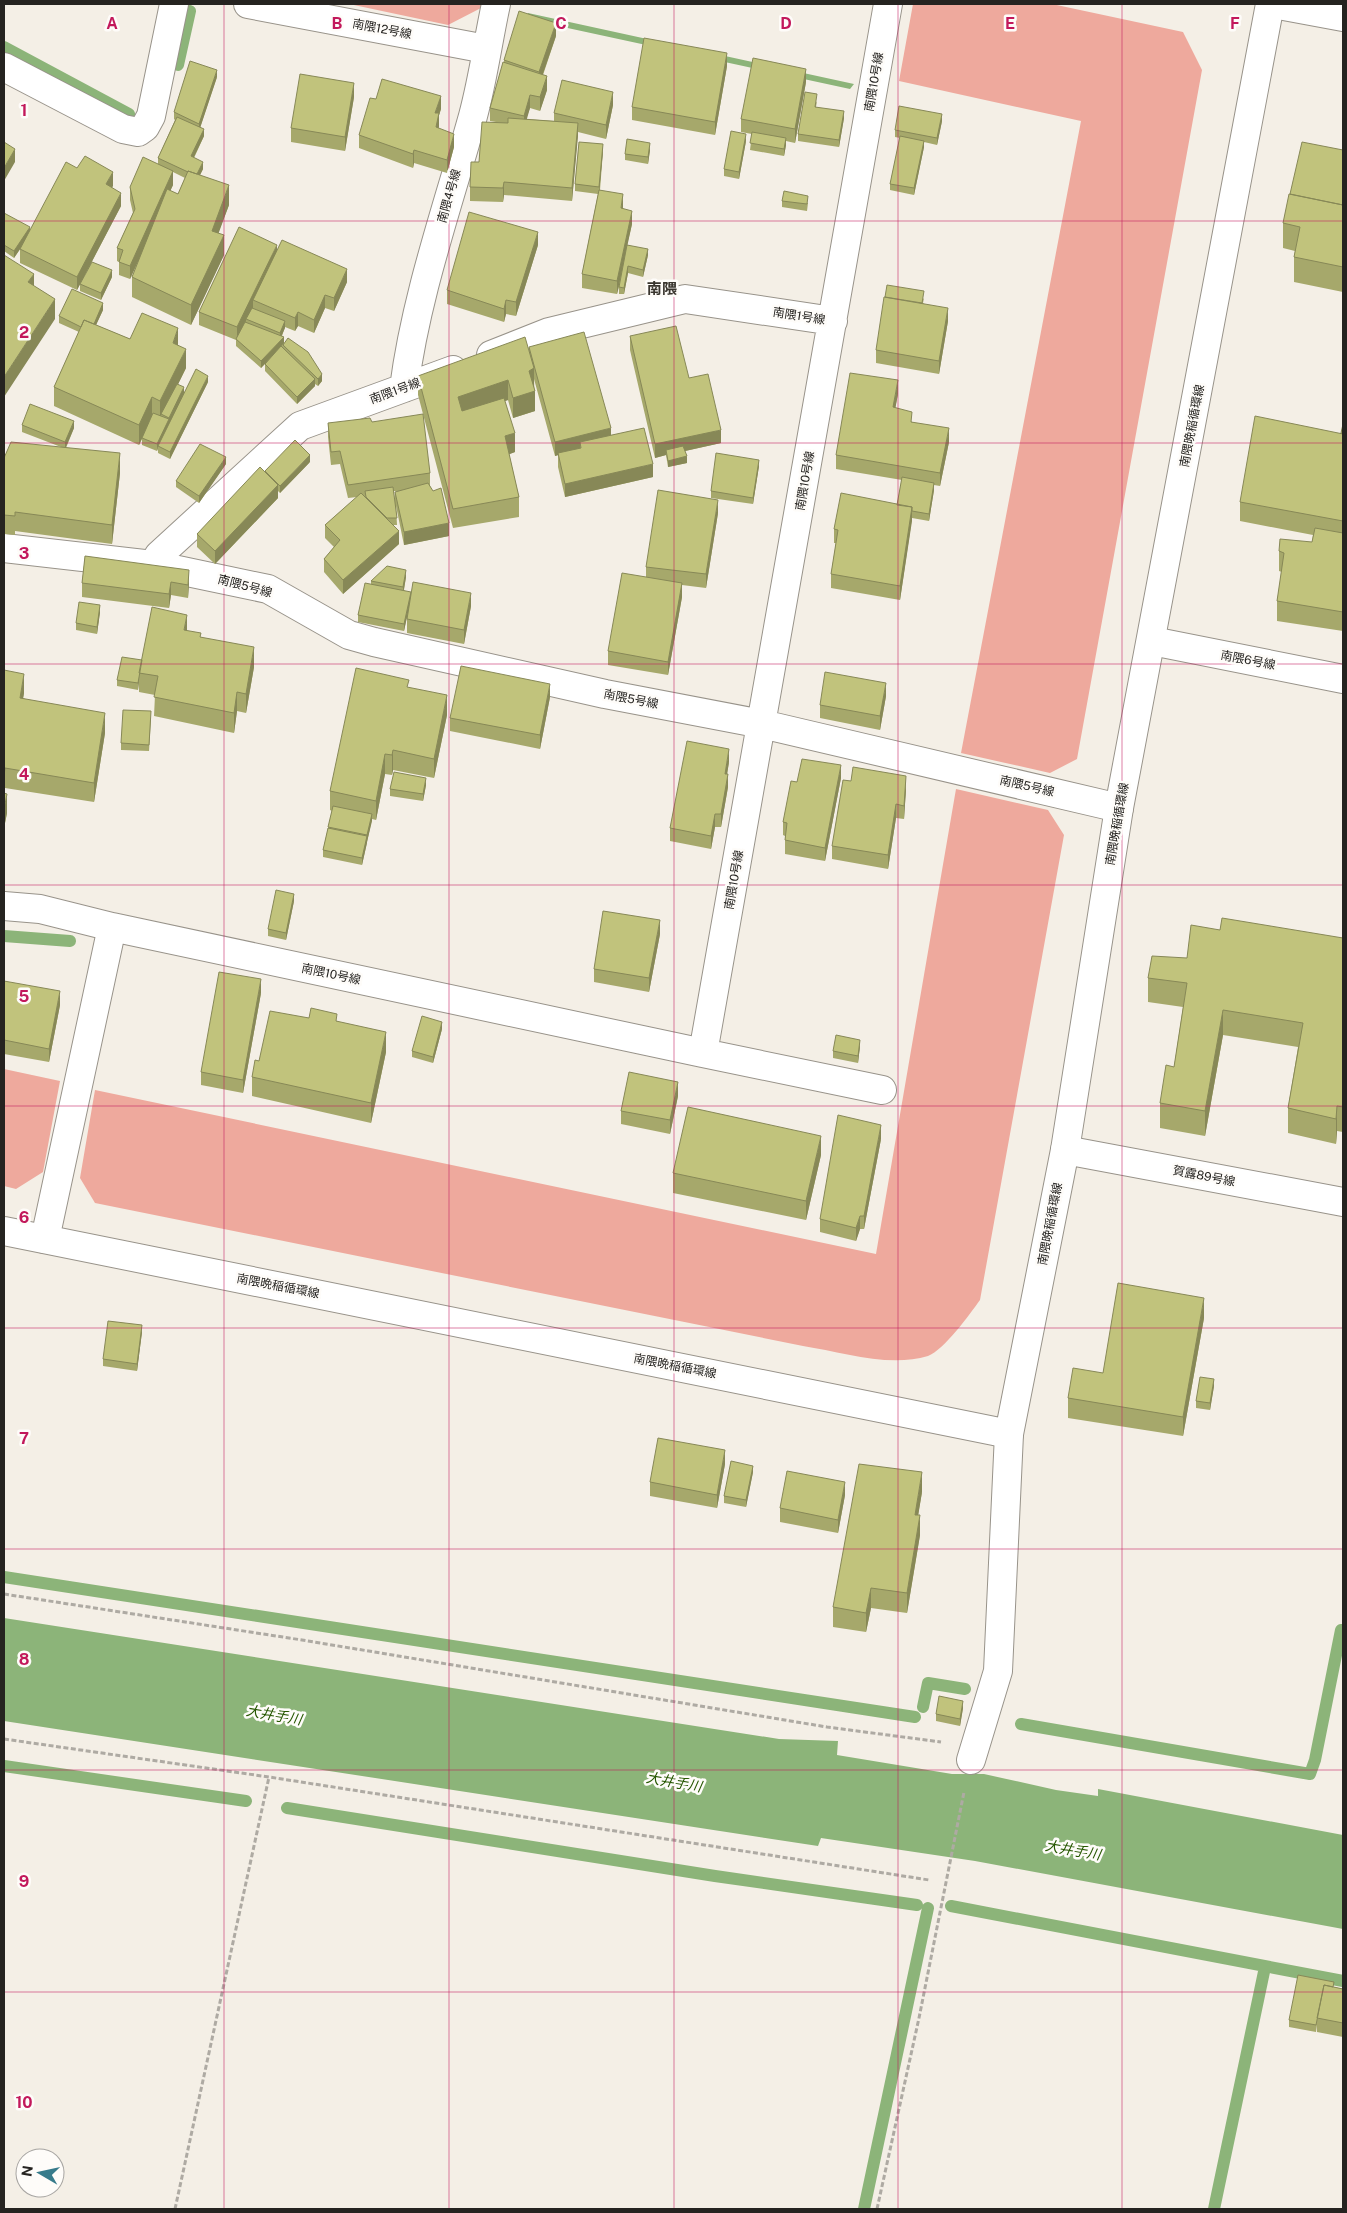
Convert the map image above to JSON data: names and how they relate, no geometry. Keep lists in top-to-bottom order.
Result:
{
  "streets": {
    "street": [
      "南隈12号線",
      "南隈10号線",
      "南隈4号線",
      "南隈1号線",
      "南隈晩稲循環線",
      "南隈5号線",
      "南隈6号線",
      "賀露89号線"
    ]
  },
  "crossings": [
    ["南隈12号線", "南隈4号線"],
    ["南隈10号線", "南隈1号線"],
    ["南隈10号線", "南隈5号線"],
    ["南隈4号線", "南隈1号線"],
    ["南隈1号線", "南隈5号線"],
    ["南隈晩稲循環線", "南隈5号線"],
    ["南隈晩稲循環線", "南隈6号線"],
    ["南隈晩稲循環線", "賀露89号線"]
  ],
  "districts": ["南隈"],
  "water": ["大井手川"],
  "north": "left",
  "grid": {
    "columns": [
      "A",
      "B",
      "C",
      "D",
      "E",
      "F"
    ],
    "rows": [
      "1",
      "2",
      "3",
      "4",
      "5",
      "6",
      "7",
      "8",
      "9",
      "10"
    ]
  }
}
